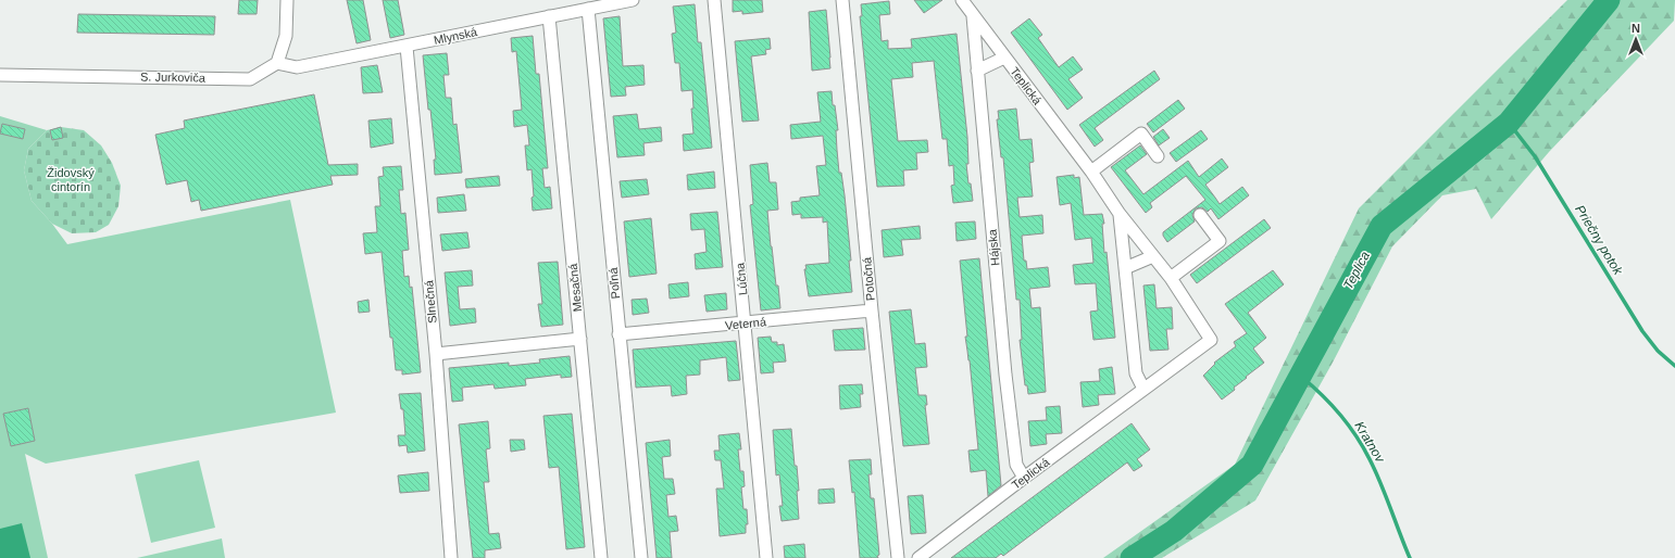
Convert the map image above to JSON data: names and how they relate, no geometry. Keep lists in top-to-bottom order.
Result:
{
  "streets": {
    "street": [
      "Mlynská",
      "S. Jurkoviča",
      "Teplická",
      "Hájska",
      "Lúčna",
      "Potočná",
      "Poľná",
      "Mesačná",
      "Slnečná",
      "Veterná"
    ]
  },
  "crossings": [
    ["Mlynská", "S. Jurkoviča"],
    ["Mlynská", "Poľná"],
    ["Mlynská", "Mesačná"],
    ["Mlynská", "Slnečná"],
    ["Teplická", "Hájska"],
    ["Lúčna", "Veterná"],
    ["Potočná", "Veterná"],
    ["Poľná", "Veterná"]
  ],
  "water": ["Priečny potok", "Teplica", "Kratnov"],
  "parks": ["Židovský cintorín"],
  "north": "top"
}
